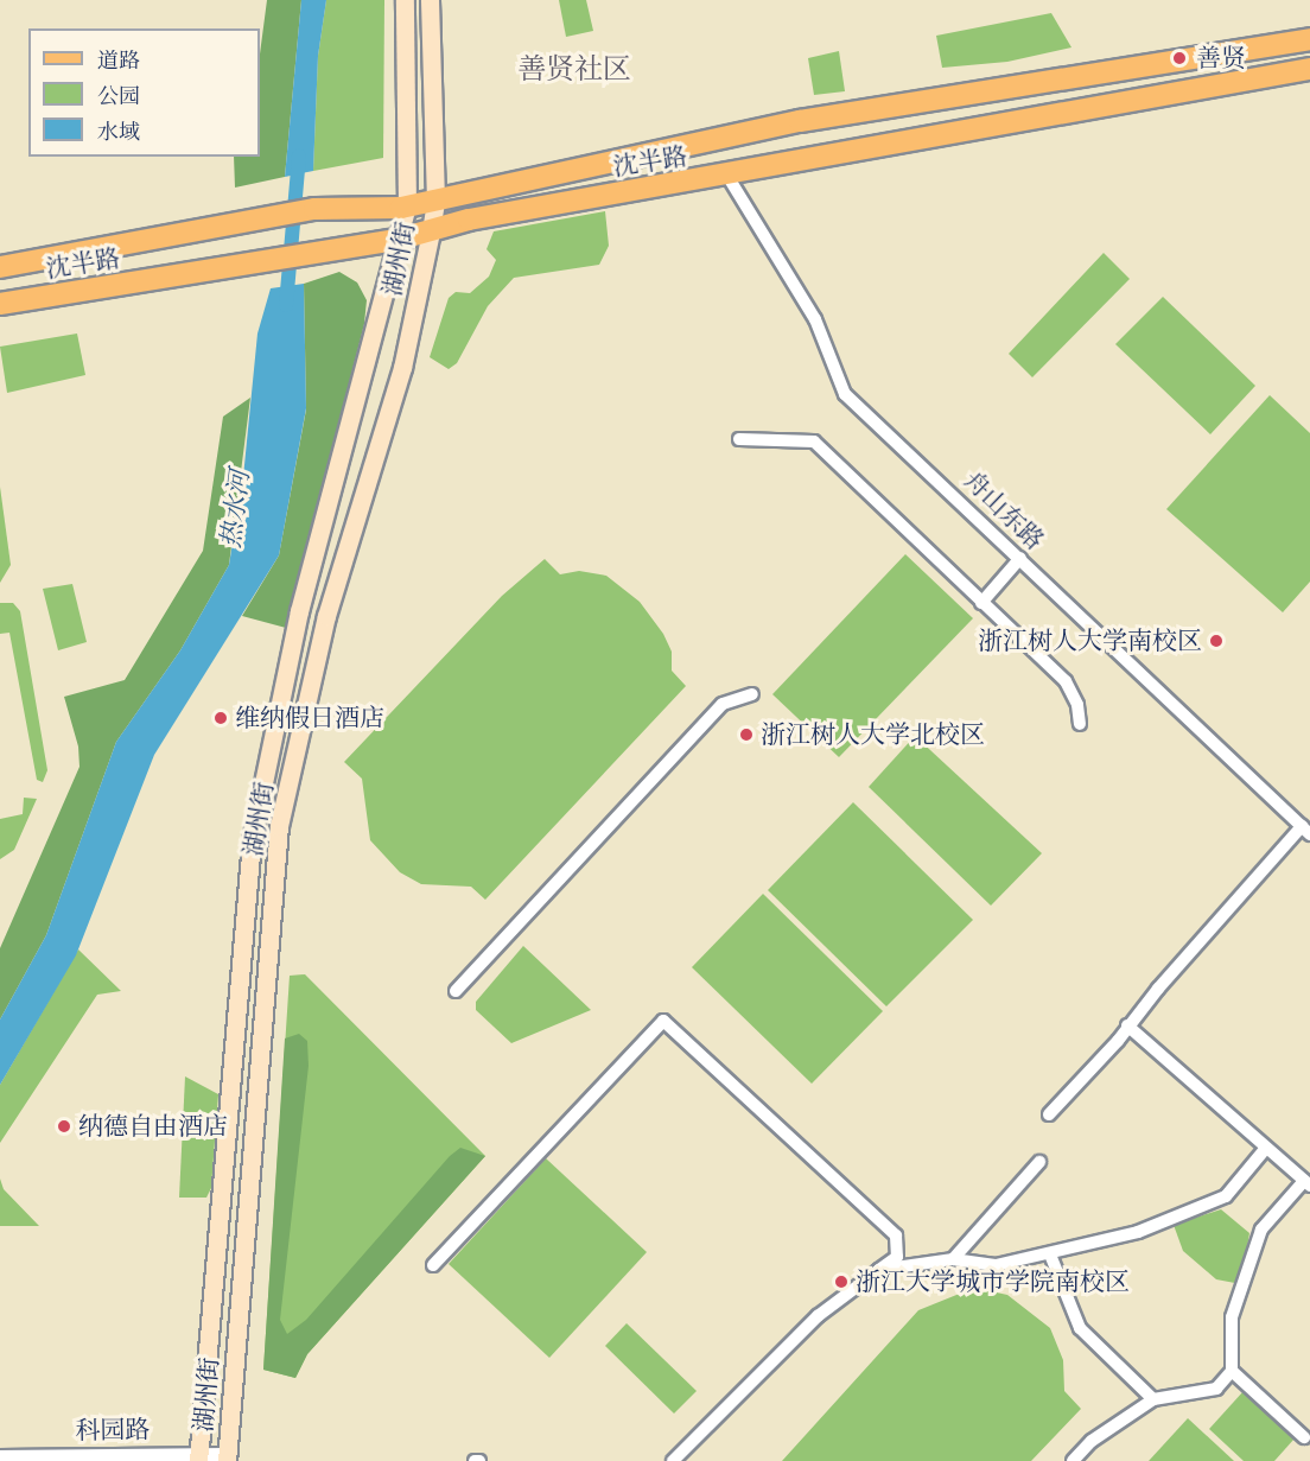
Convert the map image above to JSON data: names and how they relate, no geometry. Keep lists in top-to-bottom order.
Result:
{
  "streets": {
    "main road": ["沈半路", "湖州街"],
    "street": ["舟山东路", "科园路"]
  },
  "crossings": [
    ["沈半路", "湖州街"],
    ["沈半路", "舟山东路"],
    ["湖州街", "科园路"]
  ],
  "districts": ["善贤社区"],
  "water": ["热水河"],
  "places": [
    "善贤",
    "浙江树人大学南校区",
    "维纳假日酒店",
    "浙江树人大学北校区",
    "纳德自由酒店",
    "浙江大学城市学院南校区"
  ],
  "legend": ["道路", "公园", "水域"]
}
